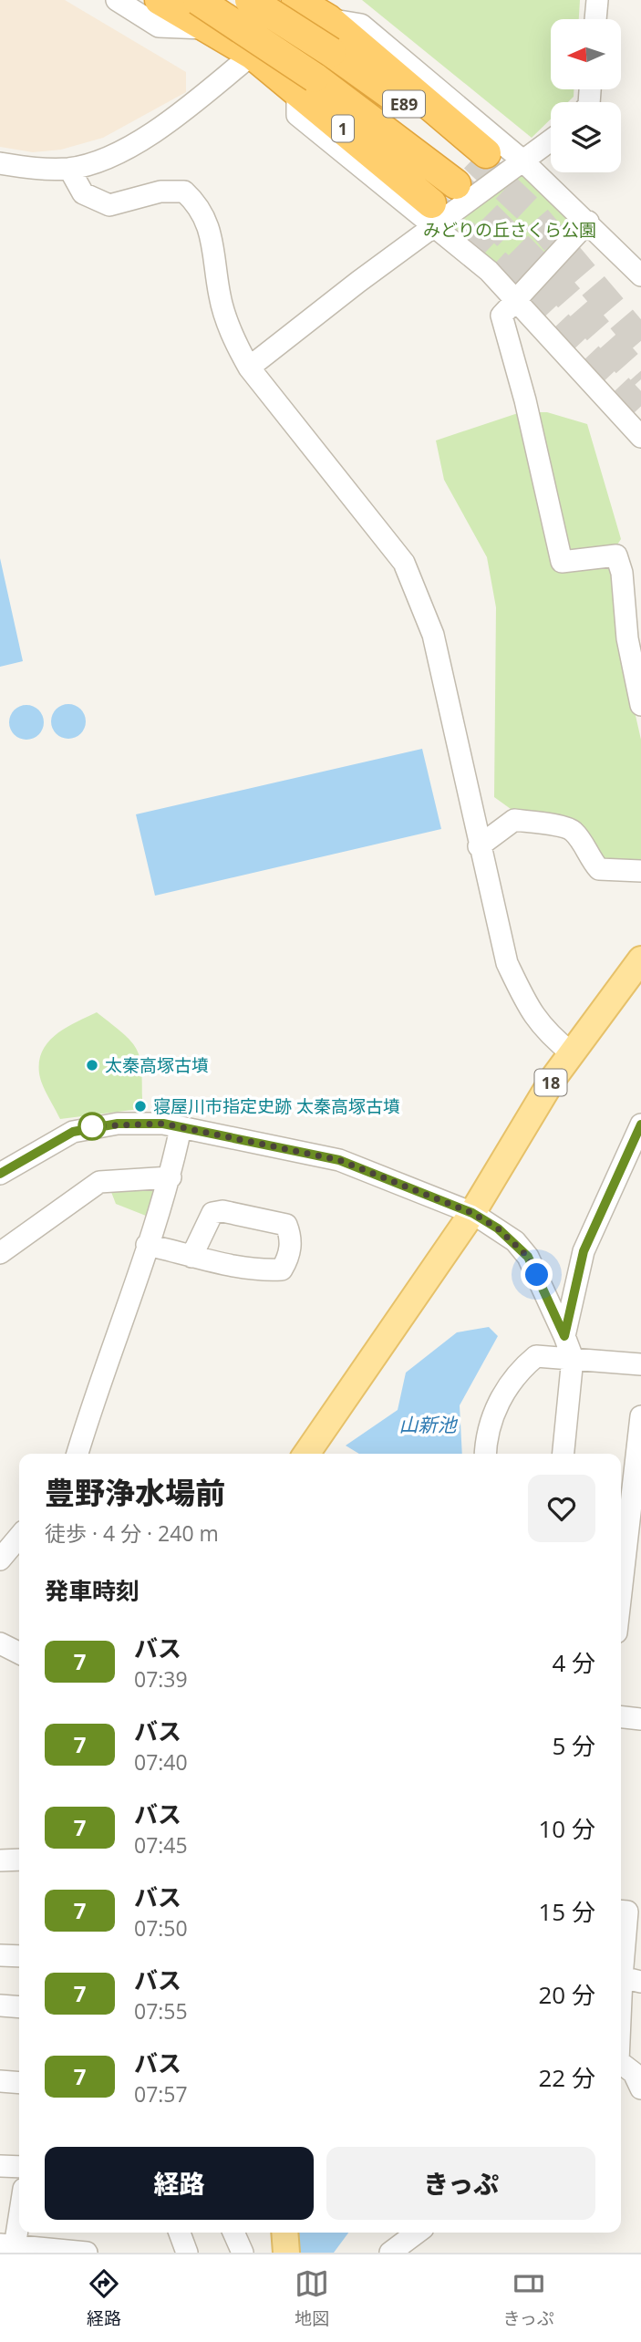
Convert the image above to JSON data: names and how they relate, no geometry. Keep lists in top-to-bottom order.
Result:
{
  "streets": {
    "highway": ["E89", "1"],
    "main road": ["18"]
  },
  "crossings": [
    ["E89", "1"]
  ],
  "water": ["山新池"],
  "parks": ["みどりの丘さくら公園"],
  "places": ["太秦高塚古墳", "寝屋川市指定史跡 太秦高塚古墳"],
  "lines": ["bus line 7"],
  "north": "left",
  "page": {
    "heading": [
      ["豊野浄水場前", "徒歩 · 4 分 · 240 m"],
      "発車時刻"
    ],
    "list": [
      {
        "mark": "7",
        "name": "バス",
        "note": "07:39",
        "value": "4 分"
      },
      {
        "mark": "7",
        "name": "バス",
        "note": "07:40",
        "value": "5 分"
      },
      {
        "mark": "7",
        "name": "バス",
        "note": "07:45",
        "value": "10 分"
      },
      {
        "mark": "7",
        "name": "バス",
        "note": "07:50",
        "value": "15 分"
      },
      {
        "mark": "7",
        "name": "バス",
        "note": "07:55",
        "value": "20 分"
      },
      {
        "mark": "7",
        "name": "バス",
        "note": "07:57",
        "value": "22 分"
      }
    ],
    "buttons": ["経路", "きっぷ"],
    "tabs": ["経路", "地図", "きっぷ"]
  }
}
